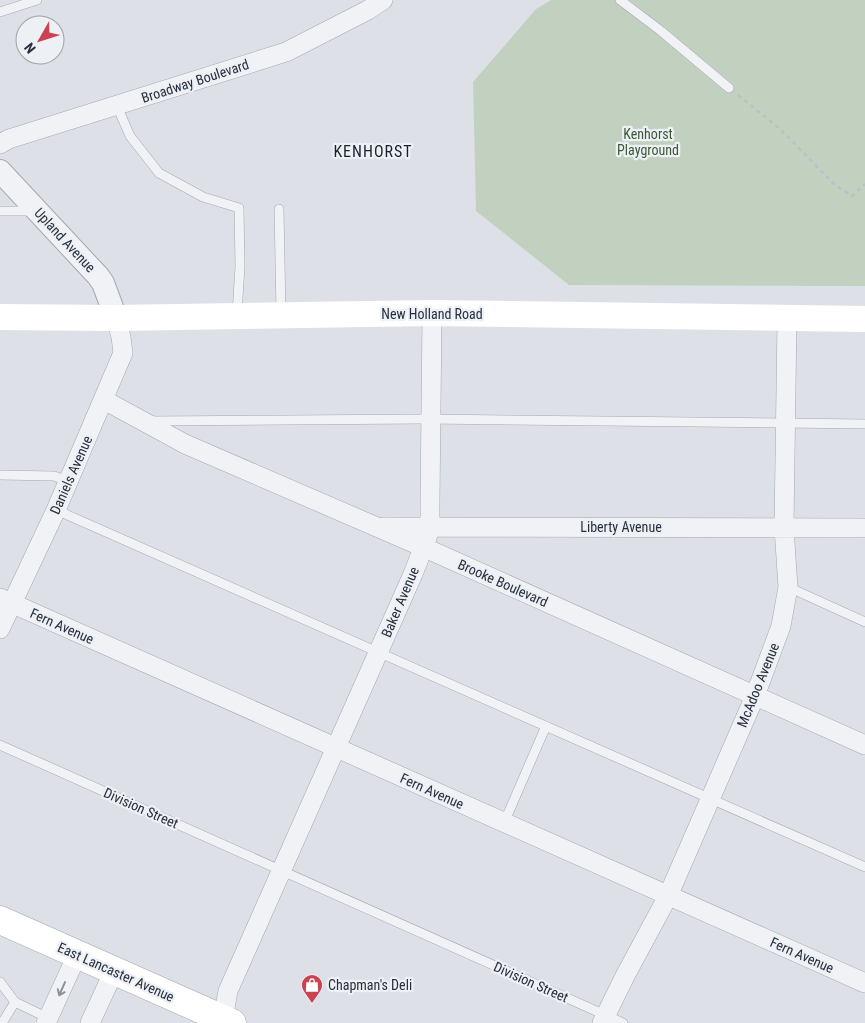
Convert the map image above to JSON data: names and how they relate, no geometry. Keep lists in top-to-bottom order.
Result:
{
  "streets": {
    "main road": ["New Holland Road", "East Lancaster Avenue"],
    "street": [
      "Broadway Boulevard",
      "Upland Avenue",
      "Daniels Avenue",
      "Liberty Avenue",
      "Brooke Boulevard",
      "Baker Avenue",
      "Fern Avenue",
      "McAdoo Avenue"
    ],
    "lane": ["Division Street"]
  },
  "crossings": [
    ["Upland Avenue", "New Holland Road"],
    ["Upland Avenue", "Daniels Avenue"],
    ["New Holland Road", "Daniels Avenue"],
    ["New Holland Road", "Baker Avenue"],
    ["New Holland Road", "McAdoo Avenue"],
    ["Daniels Avenue", "Brooke Boulevard"],
    ["Daniels Avenue", "Fern Avenue"],
    ["Liberty Avenue", "Brooke Boulevard"],
    ["Liberty Avenue", "Baker Avenue"],
    ["Liberty Avenue", "McAdoo Avenue"],
    ["Brooke Boulevard", "Baker Avenue"],
    ["Brooke Boulevard", "McAdoo Avenue"],
    ["Baker Avenue", "Fern Avenue"],
    ["Baker Avenue", "Division Street"],
    ["Baker Avenue", "East Lancaster Avenue"],
    ["Fern Avenue", "McAdoo Avenue"],
    ["McAdoo Avenue", "Division Street"]
  ],
  "districts": ["KENHORST"],
  "parks": ["Kenhorst Playground"],
  "places": {
    "shop": ["Chapman's Deli"]
  },
  "north": "bottom left"
}
